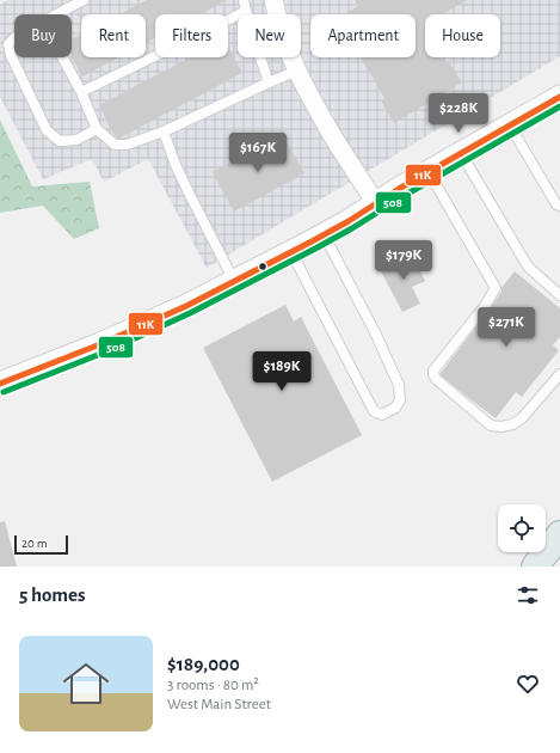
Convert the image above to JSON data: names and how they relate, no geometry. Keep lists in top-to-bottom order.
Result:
{
  "lines": ["transit line 11K", "transit line 508"],
  "scale_bar": "20 m",
  "page": {
    "chip": [
      "Buy",
      "Rent",
      "Filters",
      "New",
      "Apartment",
      "House"
    ],
    "price": [
      "$228K",
      "$167K",
      "$179K",
      "$271K",
      "$189K"
    ],
    "scale": "20 m",
    "heading": "5 homes",
    "list": [
      {
        "name": "$189,000",
        "note": "3 rooms · 80 m² · West Main Street"
      }
    ]
  }
}
